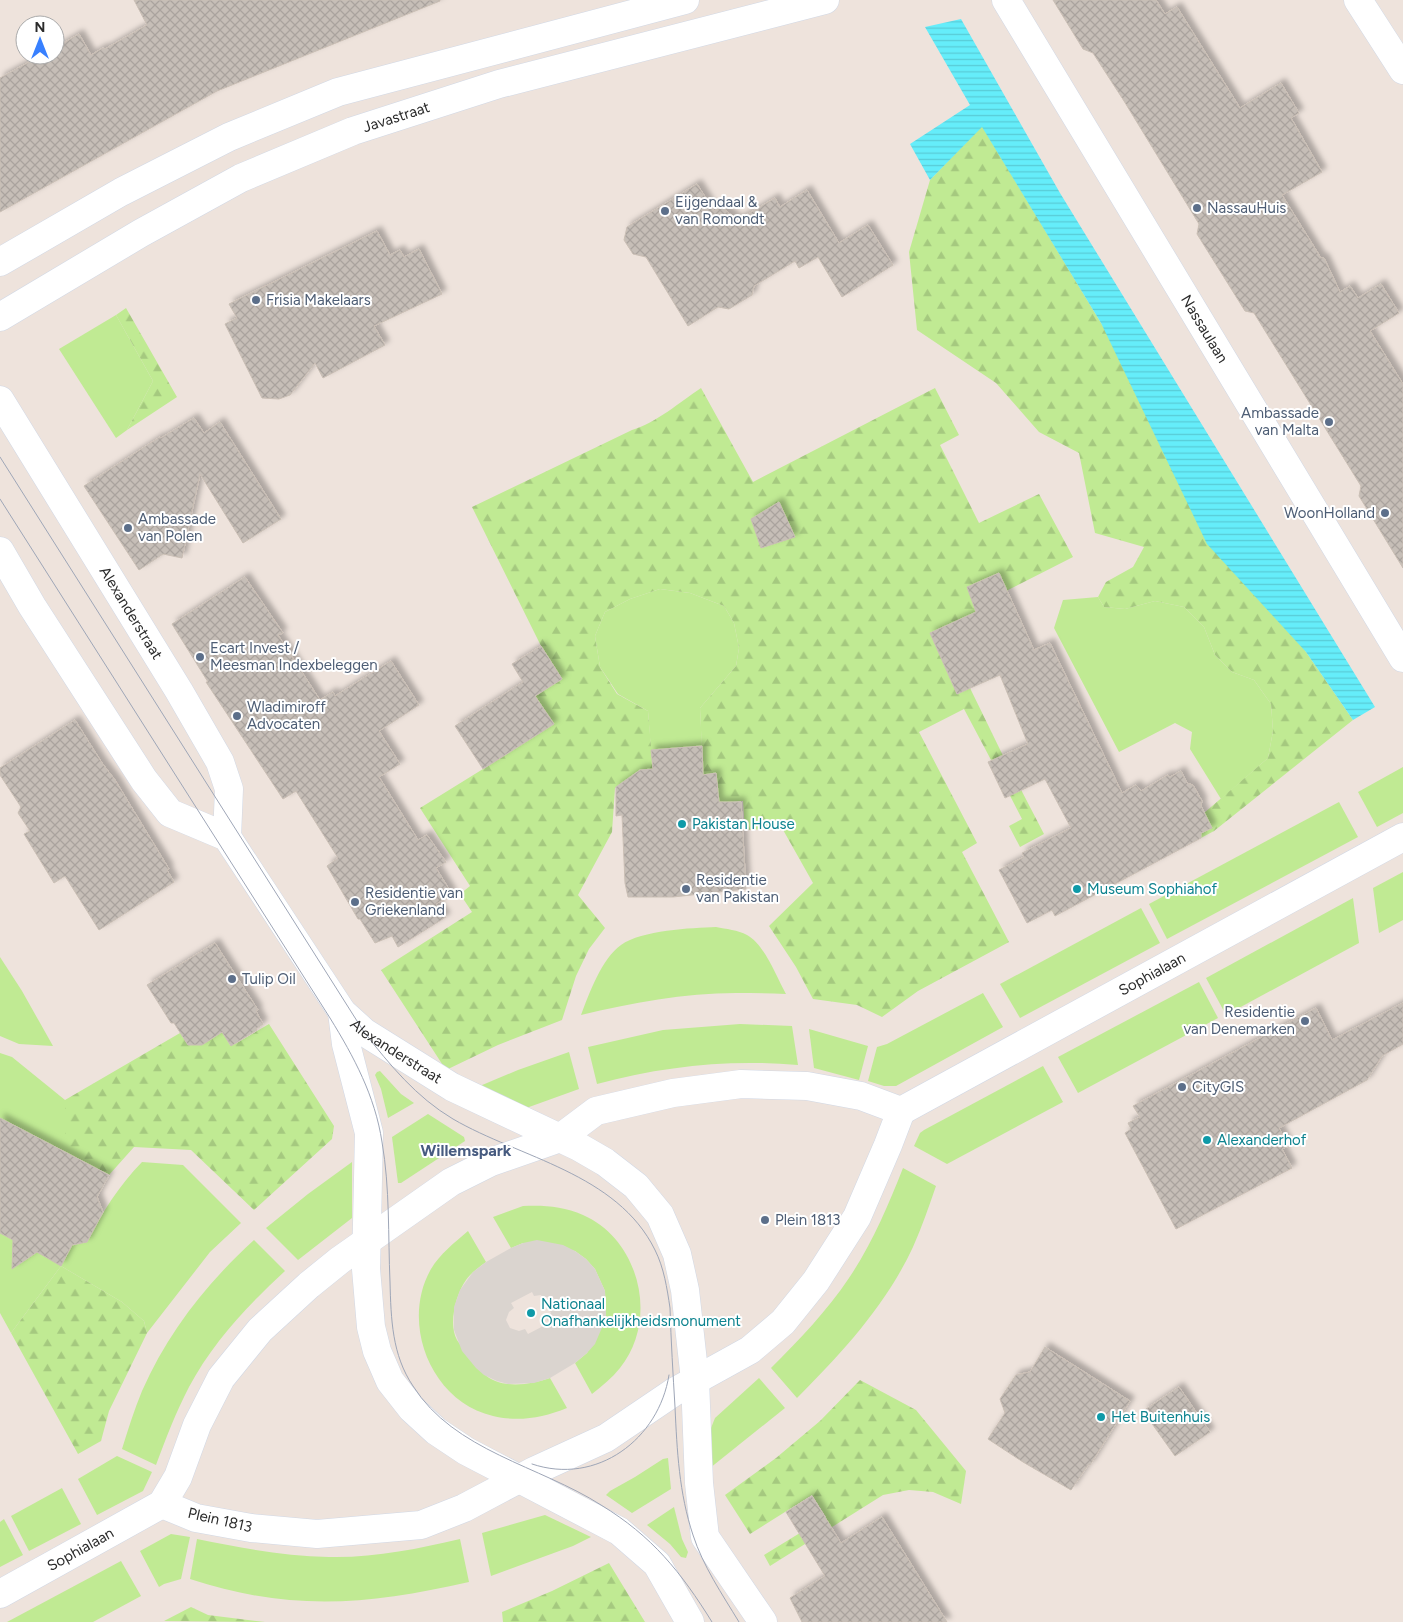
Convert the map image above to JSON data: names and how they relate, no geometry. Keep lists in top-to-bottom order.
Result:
{
  "streets": {
    "street": [
      "Javastraat",
      "Nassaulaan",
      "Alexanderstraat",
      "Sophialaan",
      "Plein 1813"
    ]
  },
  "crossings": [
    ["Sophialaan", "Plein 1813"]
  ],
  "districts": ["Willemspark"],
  "places": [
    "NassauHuis",
    "Eijgendaal & van Romondt",
    "Frisia Makelaars",
    "Ambassade van Malta",
    "WoonHolland",
    "Ambassade van Polen",
    "Ecart Invest / Meesman Indexbeleggen",
    "Wladimiroff Advocaten",
    "Pakistan House",
    "Residentie van Pakistan",
    "Museum Sophiahof",
    "Residentie van Griekenland",
    "Tulip Oil",
    "Residentie van Denemarken",
    "CityGIS",
    "Alexanderhof",
    "Plein 1813",
    "Nationaal Onafhankelijkheidsmonument",
    "Het Buitenhuis"
  ],
  "north": "top"
}
